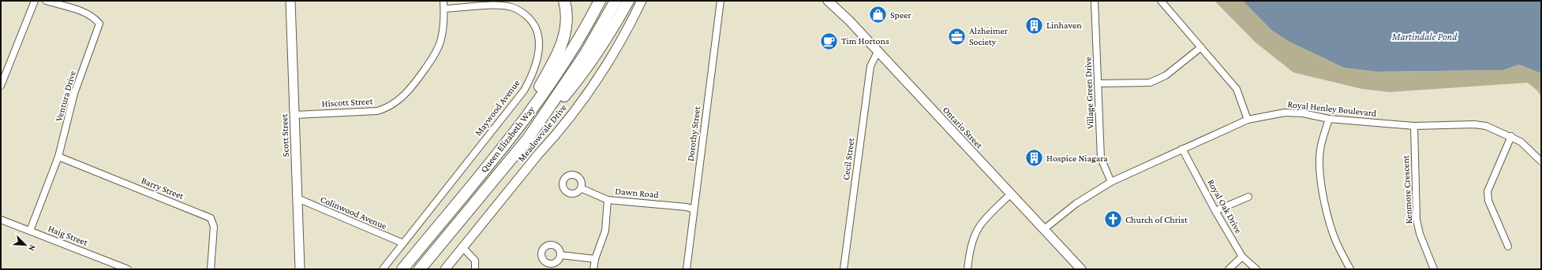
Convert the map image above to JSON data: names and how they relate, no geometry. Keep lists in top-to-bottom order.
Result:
{
  "streets": {
    "highway": ["Queen Elizabeth Way"],
    "street": [
      "Village Green Drive",
      "Ventura Drive",
      "Hiscott Street",
      "Maywood Avenue",
      "Royal Henley Boulevard",
      "Ontario Street",
      "Meadowvale Drive",
      "Dorothy Street",
      "Scott Street",
      "Cecil Street",
      "Barry Street",
      "Kenmore Crescent",
      "Dawn Road",
      "Royal Oak Drive",
      "Colinwood Avenue",
      "Haig Street"
    ]
  },
  "crossings": [
    ["Village Green Drive", "Royal Henley Boulevard"],
    ["Ventura Drive", "Barry Street"],
    ["Ventura Drive", "Haig Street"],
    ["Hiscott Street", "Maywood Avenue"],
    ["Hiscott Street", "Scott Street"],
    ["Maywood Avenue", "Colinwood Avenue"],
    ["Royal Henley Boulevard", "Ontario Street"],
    ["Royal Henley Boulevard", "Kenmore Crescent"],
    ["Royal Henley Boulevard", "Royal Oak Drive"],
    ["Ontario Street", "Cecil Street"],
    ["Dorothy Street", "Dawn Road"],
    ["Scott Street", "Colinwood Avenue"]
  ],
  "water": ["Martindale Pond"],
  "places": {
    "shop": ["Speer"],
    "building": ["Linhaven", "Hospice Niagara"],
    "office": ["Alzheimer Society"],
    "cafe": ["Tim Hortons"],
    "church": ["Church of Christ"]
  },
  "north": "bottom right"
}
